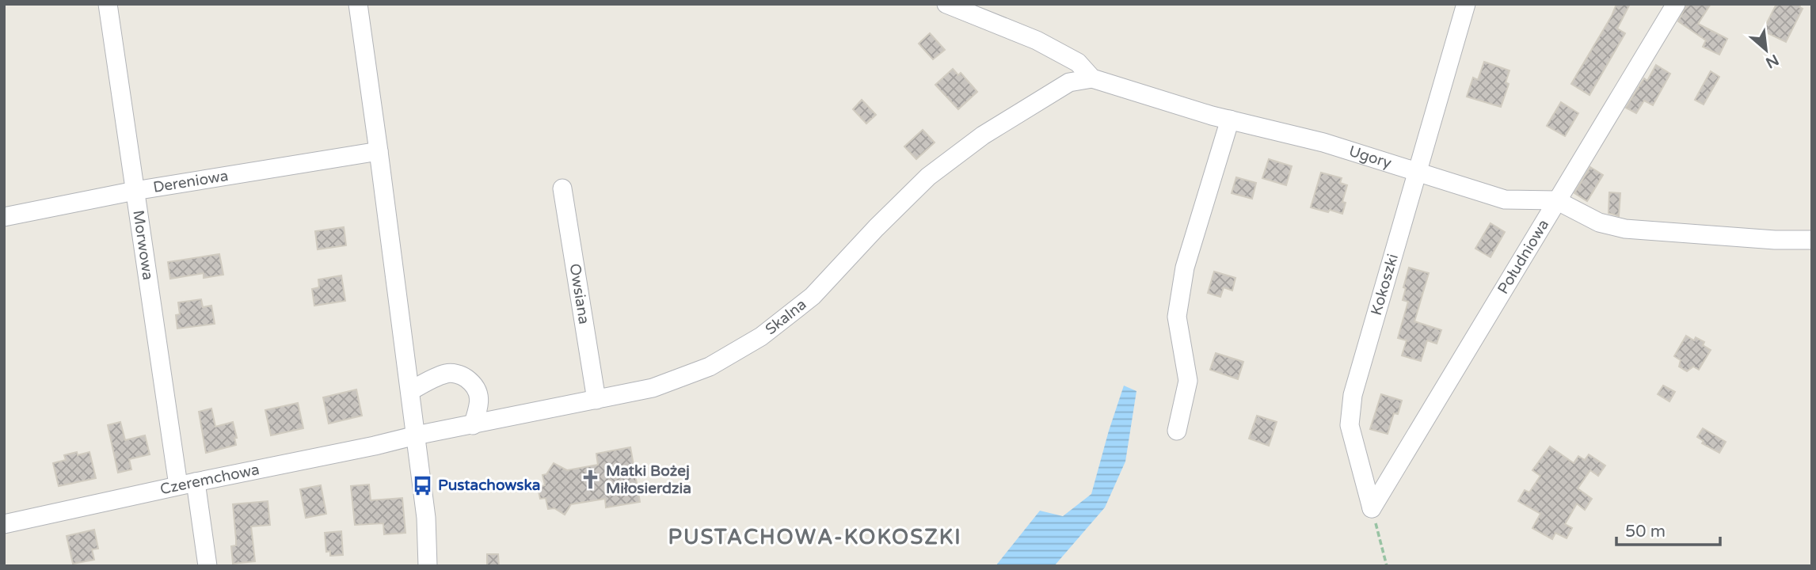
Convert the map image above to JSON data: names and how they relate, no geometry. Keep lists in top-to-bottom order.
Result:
{
  "streets": {
    "street": [
      "Ugory",
      "Dereniowa",
      "Morwowa",
      "Południowa",
      "Kokoszki",
      "Owsiana",
      "Skalna",
      "Czeremchowa"
    ]
  },
  "crossings": [
    ["Ugory", "Południowa"],
    ["Ugory", "Kokoszki"],
    ["Ugory", "Skalna"],
    ["Dereniowa", "Morwowa"],
    ["Morwowa", "Czeremchowa"],
    ["Południowa", "Kokoszki"],
    ["Owsiana", "Skalna"],
    ["Skalna", "Czeremchowa"]
  ],
  "districts": ["PUSTACHOWA-KOKOSZKI"],
  "places": {
    "church": ["Matki Bożej Miłosierdzia"],
    "bus stop": ["Pustachowska"]
  },
  "scale_bar": "50 m",
  "north": "bottom right"
}
